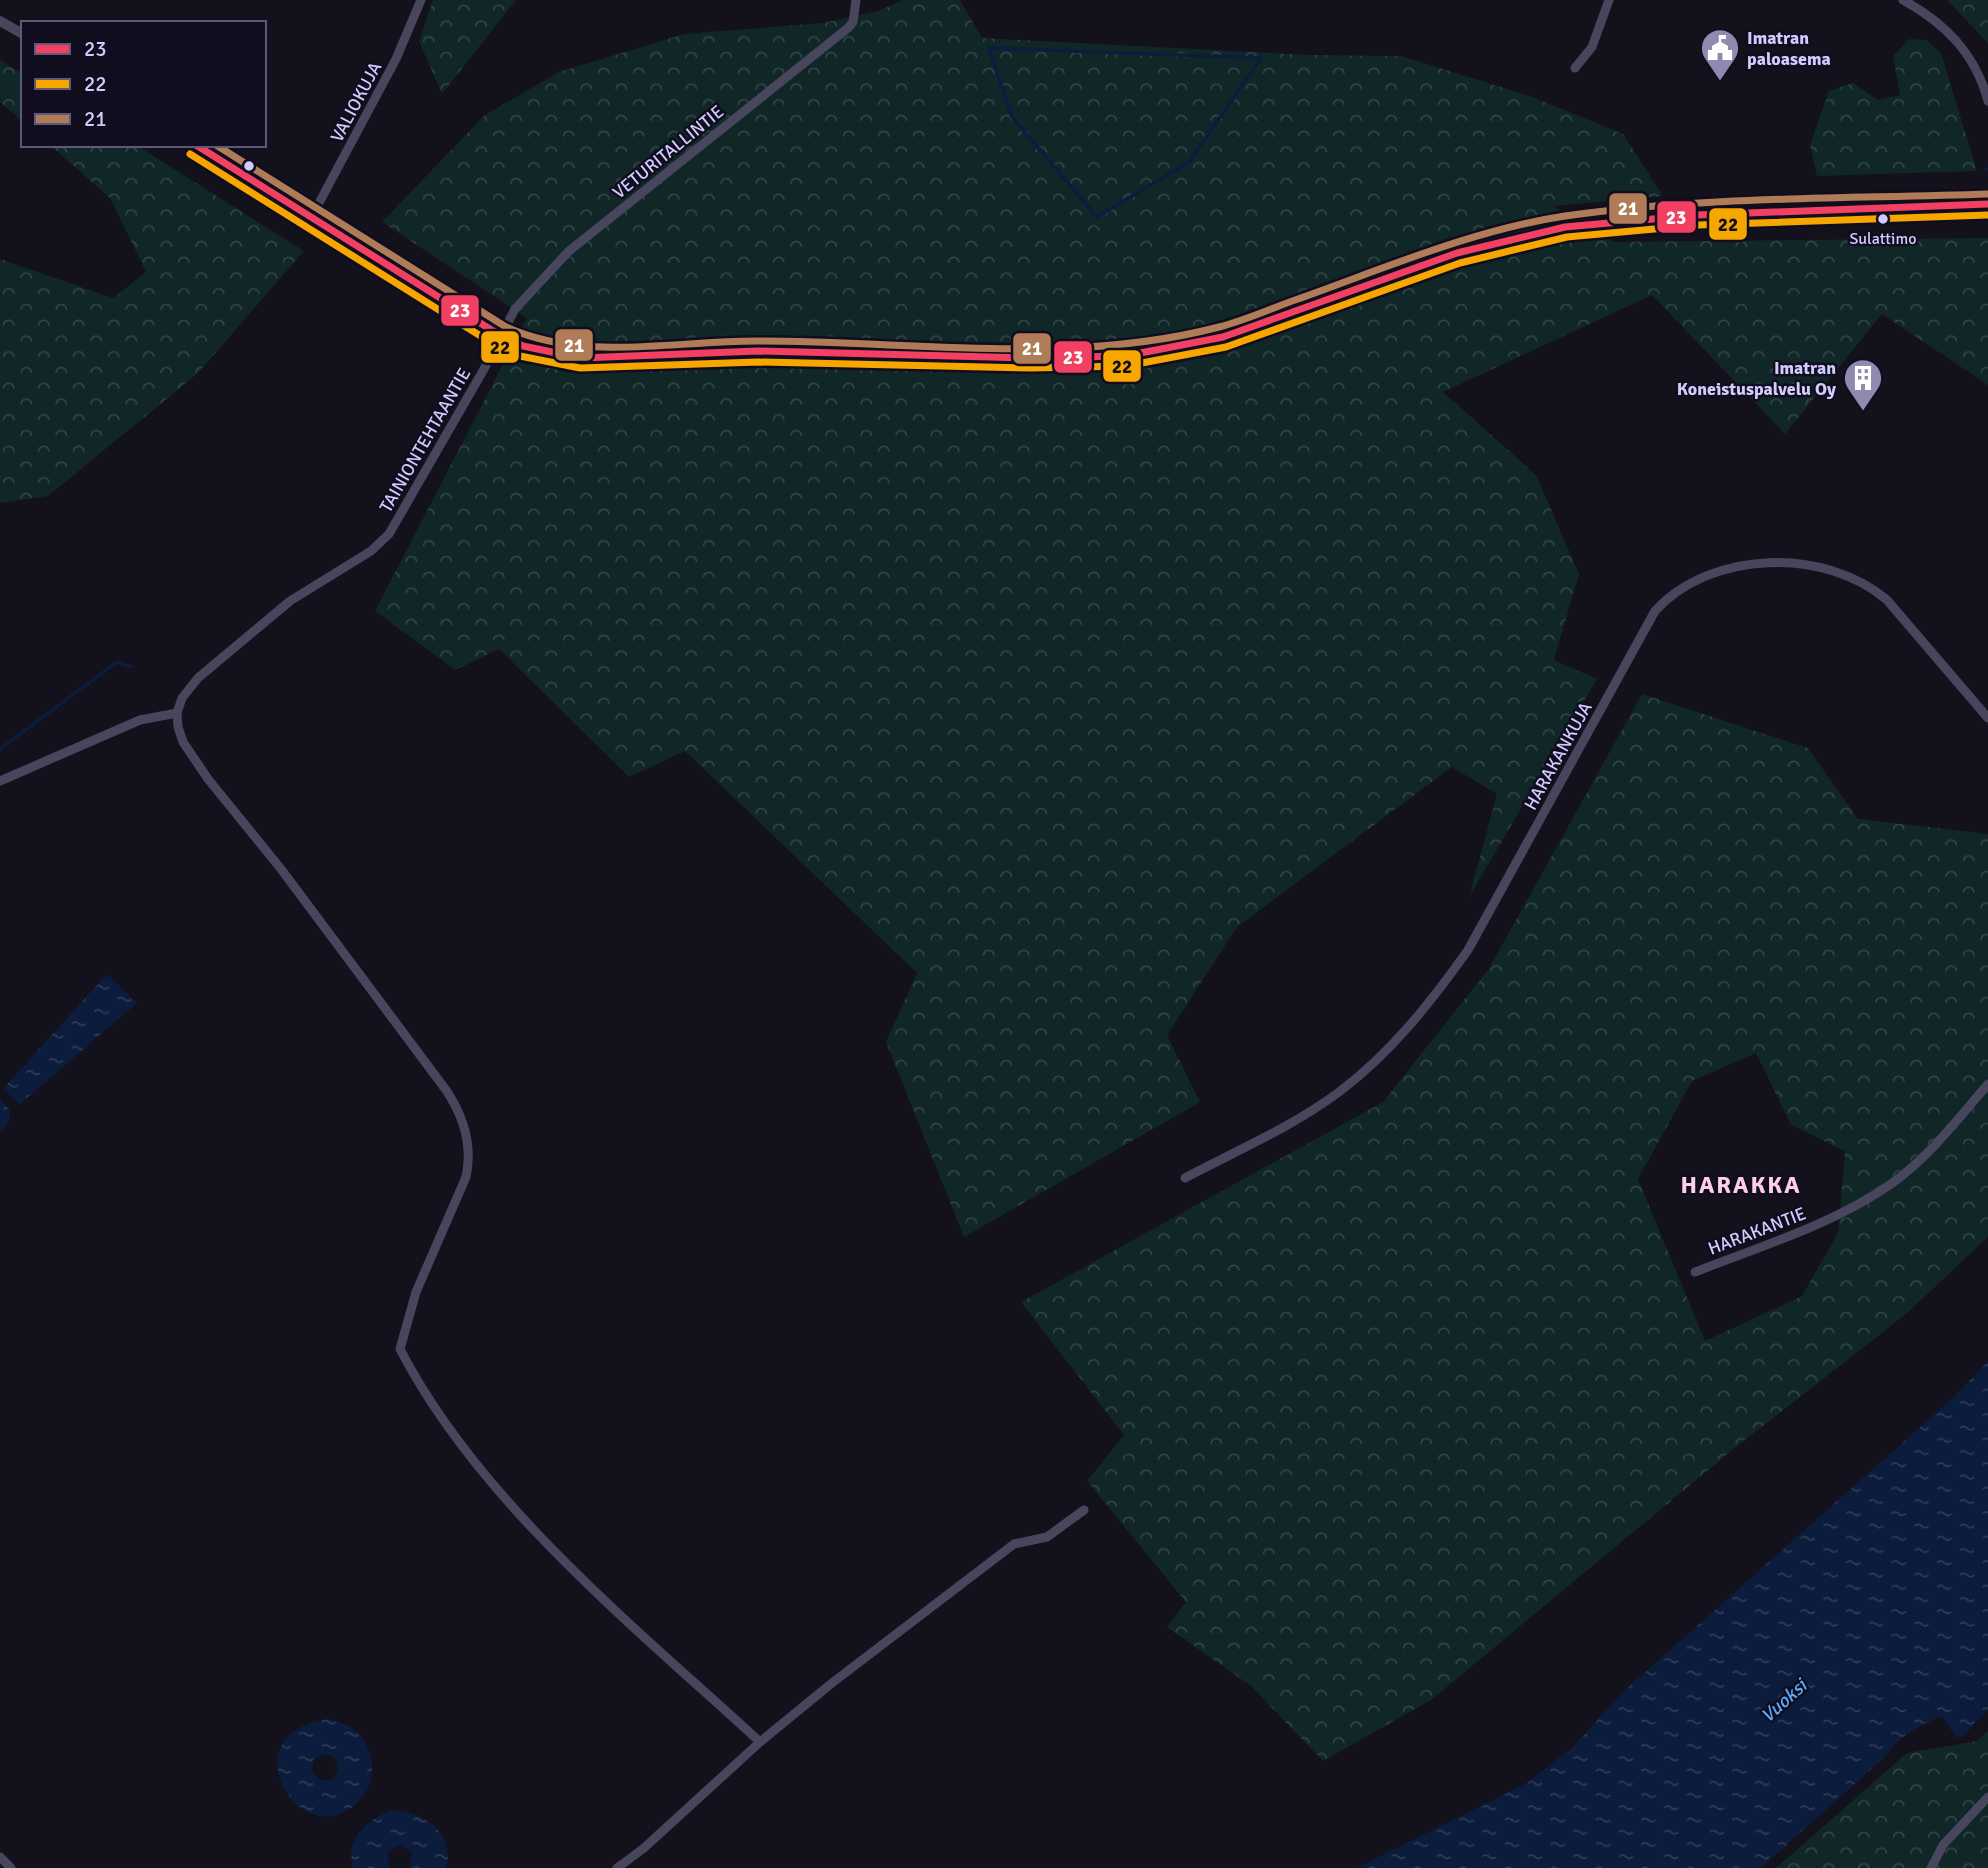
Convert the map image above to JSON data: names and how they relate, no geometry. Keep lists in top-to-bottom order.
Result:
{
  "streets": {
    "street": [
      "VALIOKUJA",
      "VETURITALLINTIE",
      "TAINIONTEHTAANTIE",
      "HARAKANKUJA",
      "HARAKANTIE"
    ]
  },
  "crossings": [
    ["VETURITALLINTIE", "TAINIONTEHTAANTIE"]
  ],
  "districts": ["HARAKKA"],
  "water": ["Vuoksi"],
  "places": {
    "public building": ["Imatran paloasema"],
    "other": ["Sulattimo"],
    "building": ["Imatran Koneistuspalvelu Oy"]
  },
  "lines": ["transit line 23", "transit line 21", "transit line 22"],
  "legend": ["23", "22", "21"]
}
